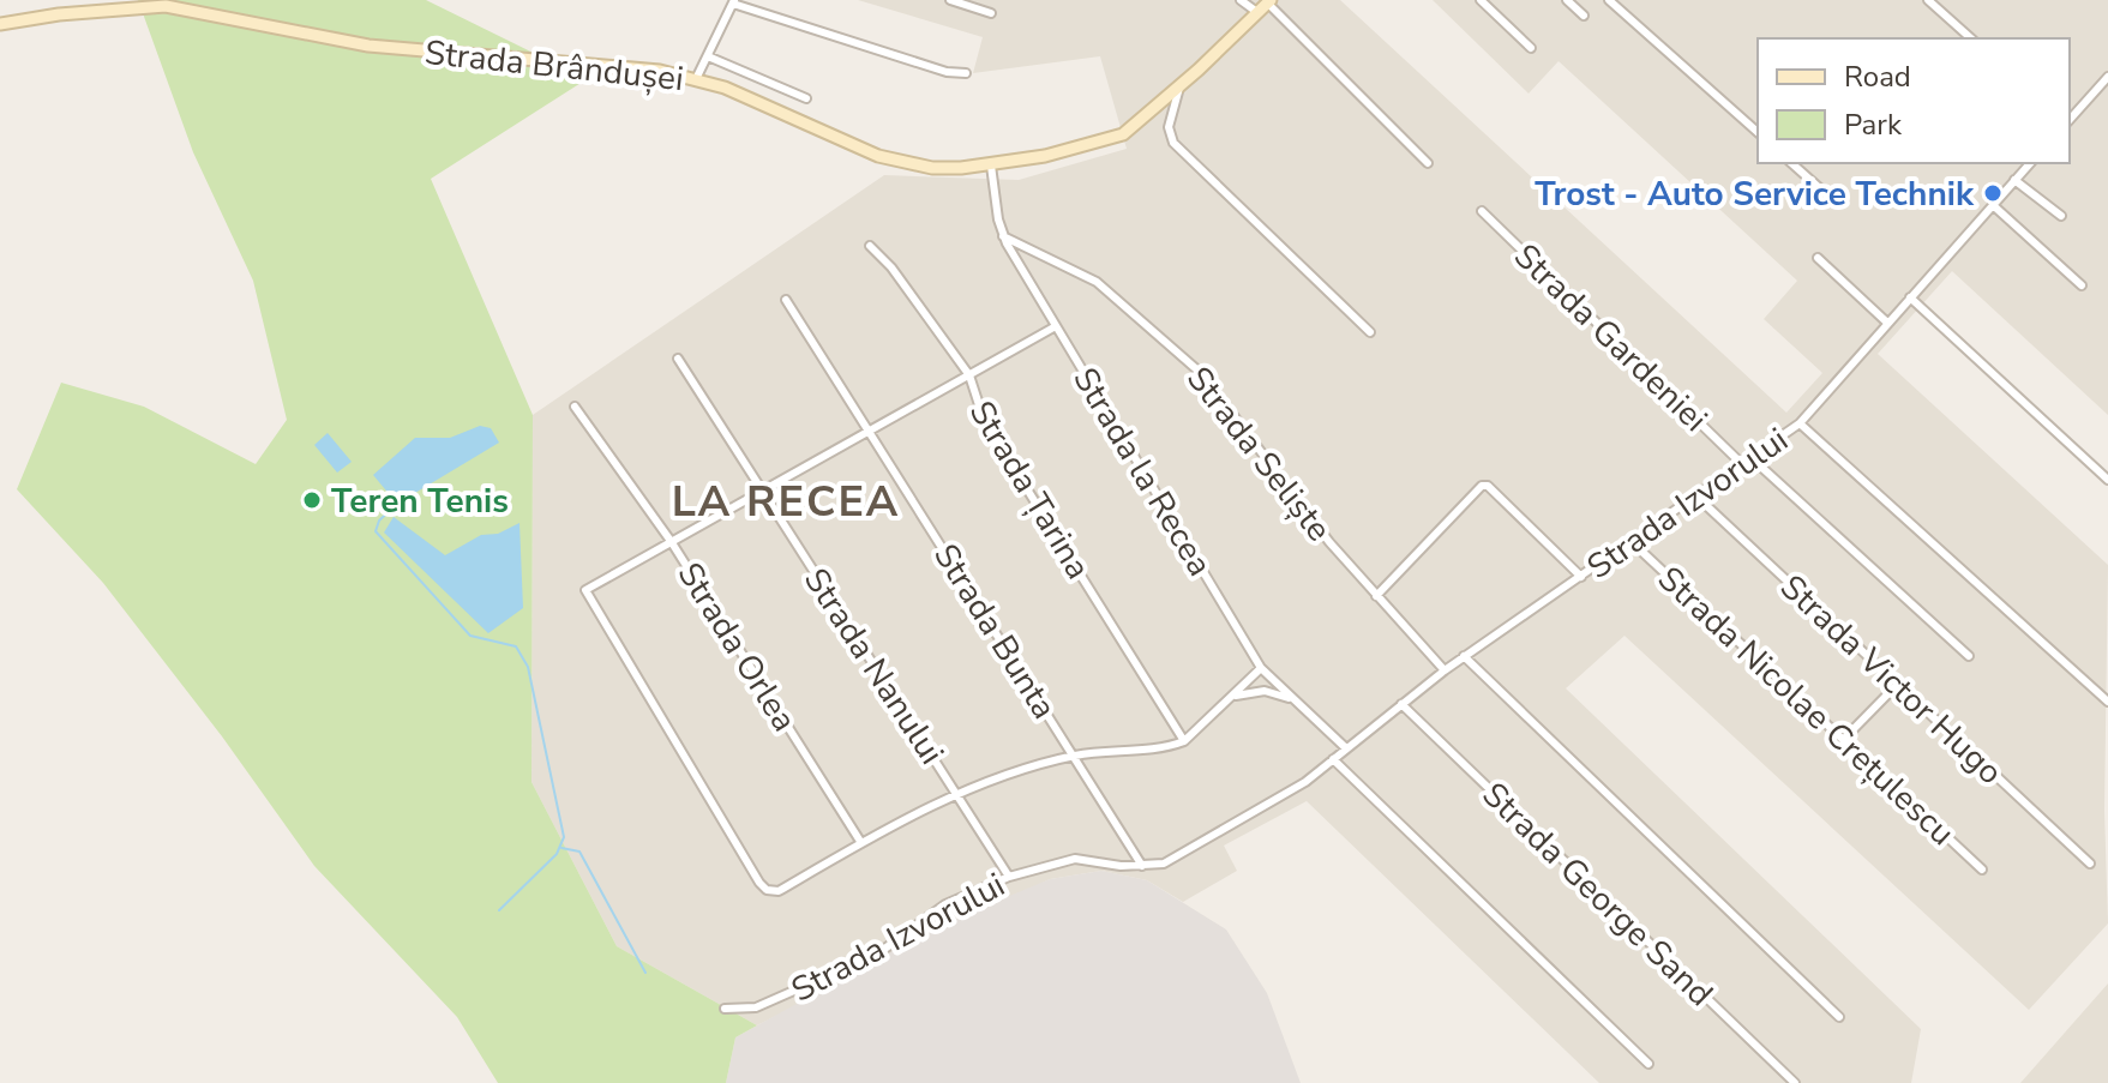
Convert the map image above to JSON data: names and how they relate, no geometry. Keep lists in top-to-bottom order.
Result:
{
  "streets": {
    "main road": ["Strada Brândușei"],
    "street": [
      "Strada Gardeniei",
      "Strada Seliște",
      "Strada la Recea",
      "Strada Țarina",
      "Strada Izvorului",
      "Strada Bunta",
      "Strada Orlea",
      "Strada Nanului",
      "Strada Victor Hugo",
      "Strada Nicolae Crețulescu",
      "Strada George Sand"
    ]
  },
  "crossings": [
    ["Strada Brândușei", "Strada la Recea"],
    ["Strada Gardeniei", "Strada Izvorului"],
    ["Strada Seliște", "Strada la Recea"],
    ["Strada Seliște", "Strada Izvorului"],
    ["Strada la Recea", "Strada Izvorului"],
    ["Strada Izvorului", "Strada Bunta"],
    ["Strada Izvorului", "Strada Nanului"],
    ["Strada Izvorului", "Strada Victor Hugo"],
    ["Strada Izvorului", "Strada Nicolae Crețulescu"],
    ["Strada Izvorului", "Strada George Sand"]
  ],
  "districts": ["LA RECEA"],
  "places": ["Trost - Auto Service Technik", "Teren Tenis"],
  "legend": ["Road", "Park"]
}
